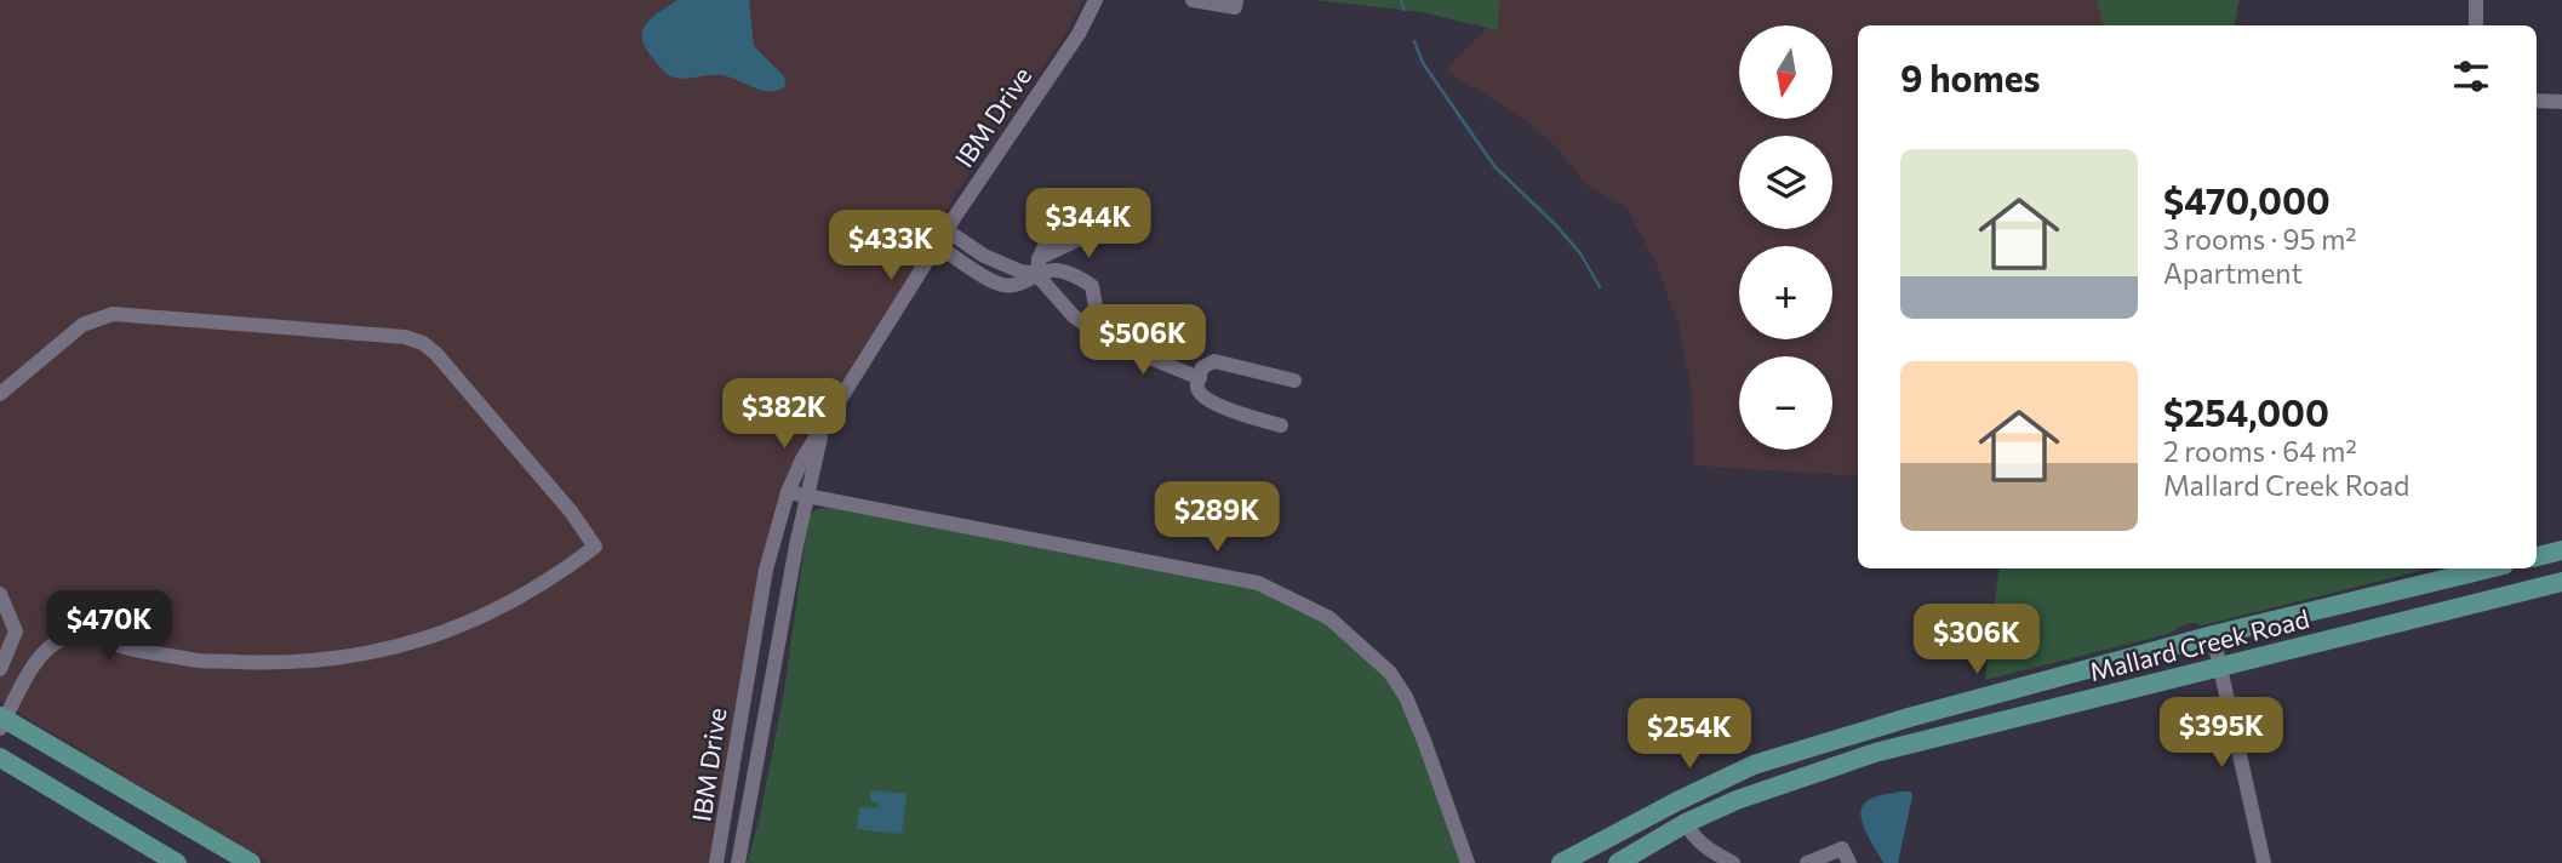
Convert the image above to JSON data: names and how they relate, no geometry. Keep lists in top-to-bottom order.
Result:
{
  "streets": {
    "main road": ["Mallard Creek Road"],
    "street": ["IBM Drive"]
  },
  "north": "bottom",
  "page": {
    "map_buttons": ["+", "−"],
    "heading": "9 homes",
    "list": [
      {
        "name": "$470,000",
        "note": "3 rooms · 95 m² · Apartment"
      },
      {
        "name": "$254,000",
        "note": "2 rooms · 64 m² · Mallard Creek Road"
      }
    ],
    "price": [
      "$344K",
      "$433K",
      "$506K",
      "$382K",
      "$289K",
      "$470K",
      "$306K",
      "$395K",
      "$254K"
    ]
  }
}
